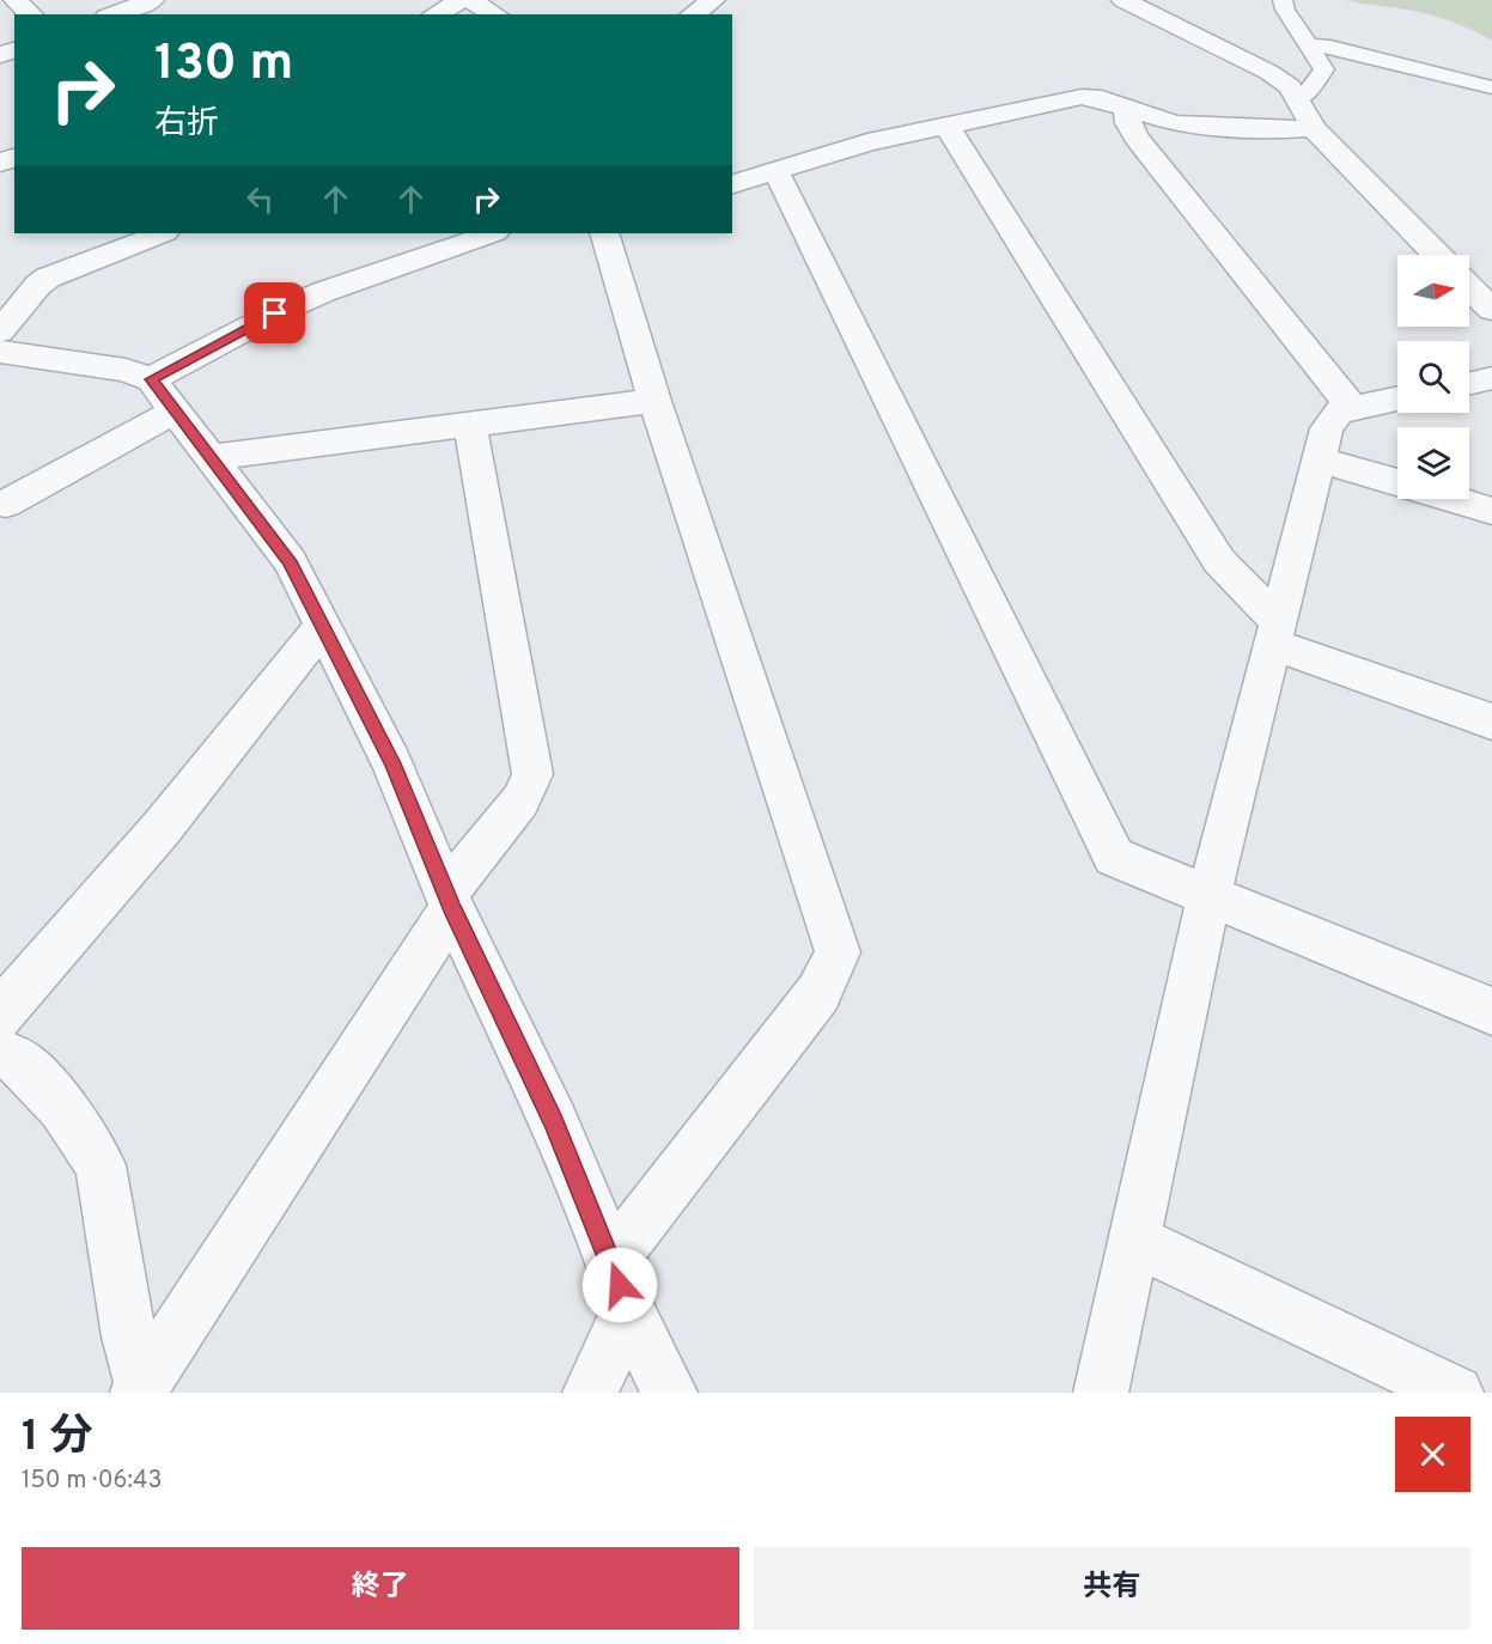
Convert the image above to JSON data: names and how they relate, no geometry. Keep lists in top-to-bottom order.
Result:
{
  "north": "right",
  "page": {
    "turn": ["130 m", "右折"],
    "heading": ["1 分", "150 m · 06:43"],
    "buttons": ["終了", "共有"]
  }
}
